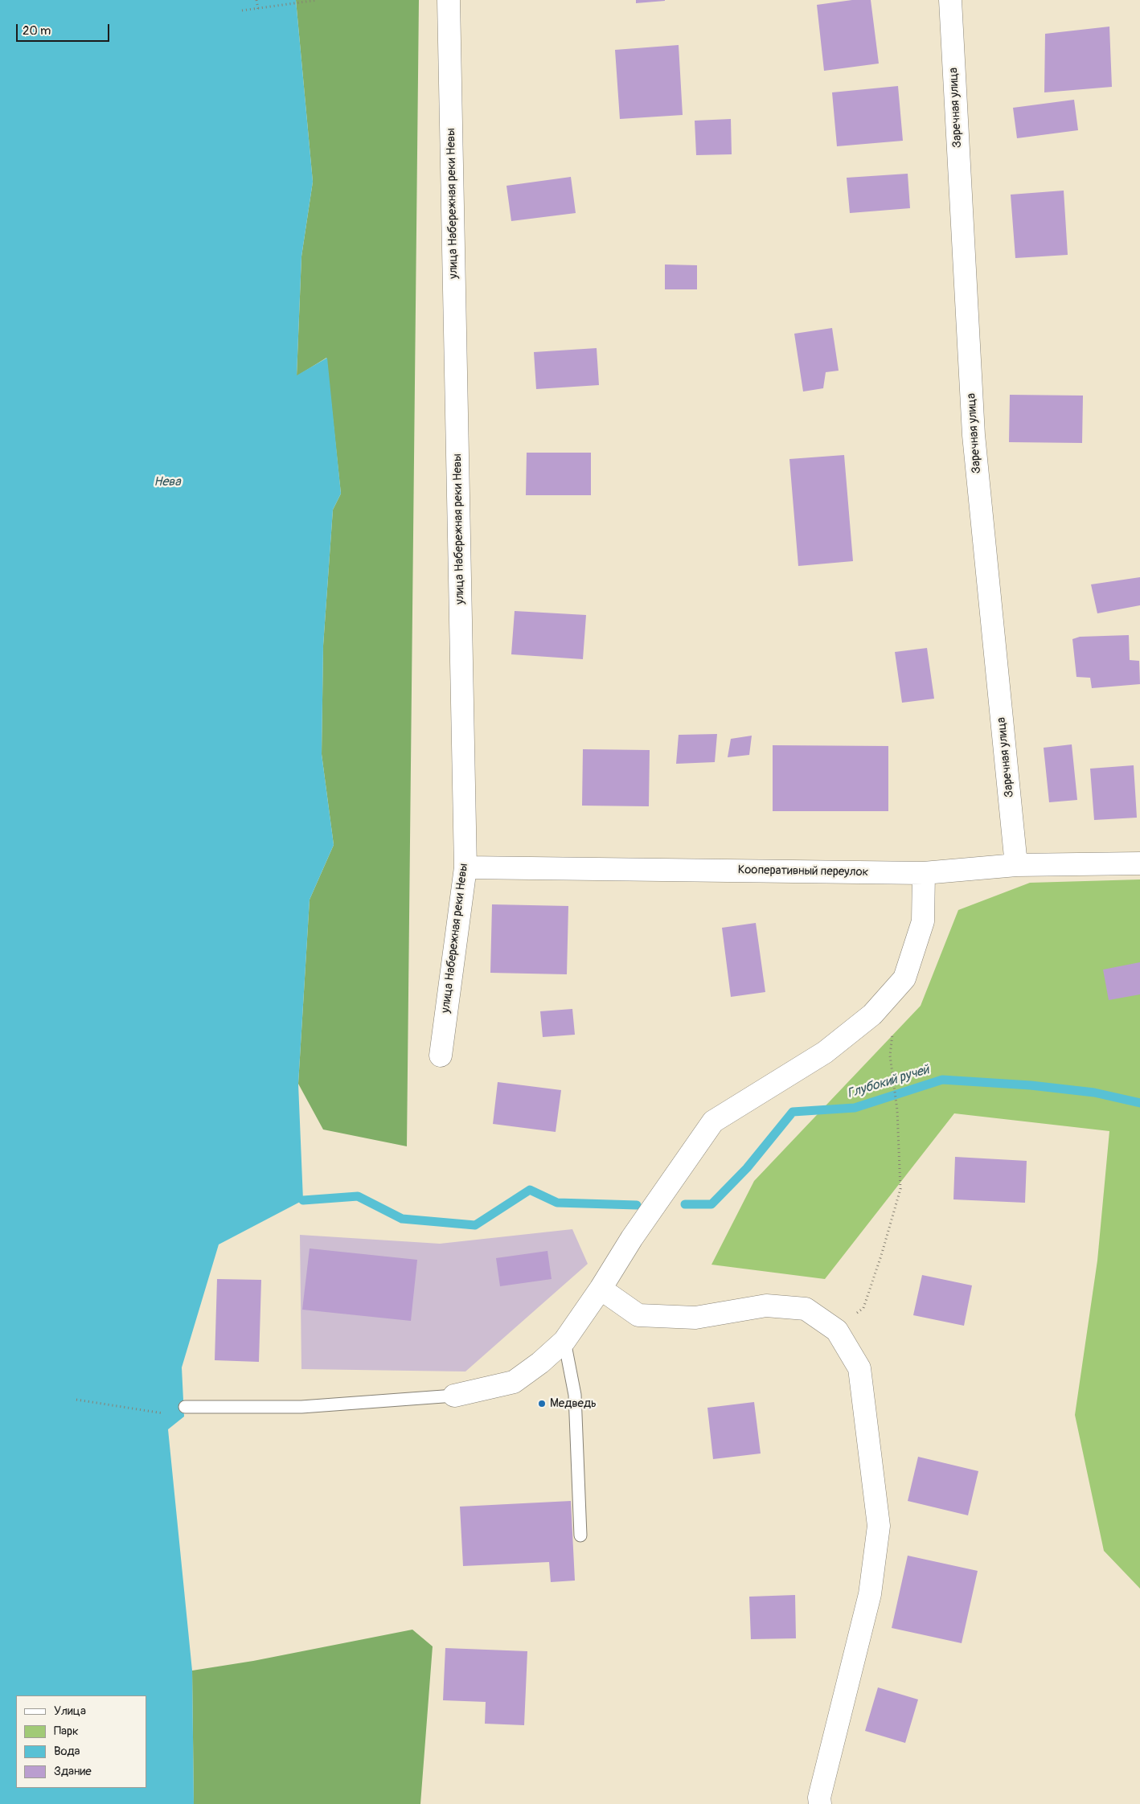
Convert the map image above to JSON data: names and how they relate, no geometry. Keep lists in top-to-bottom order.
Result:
{
  "streets": {
    "street": ["Заречная улица", "улица Набережная реки Невы", "Кооперативный переулок"]
  },
  "crossings": [
    ["Заречная улица", "Кооперативный переулок"],
    ["улица Набережная реки Невы", "Кооперативный переулок"]
  ],
  "water": ["Нева", "Глубокий ручей"],
  "places": ["Медведь"],
  "legend": [
    "Улица",
    "Парк",
    "Вода",
    "Здание"
  ],
  "scale_bar": "20 m"
}
